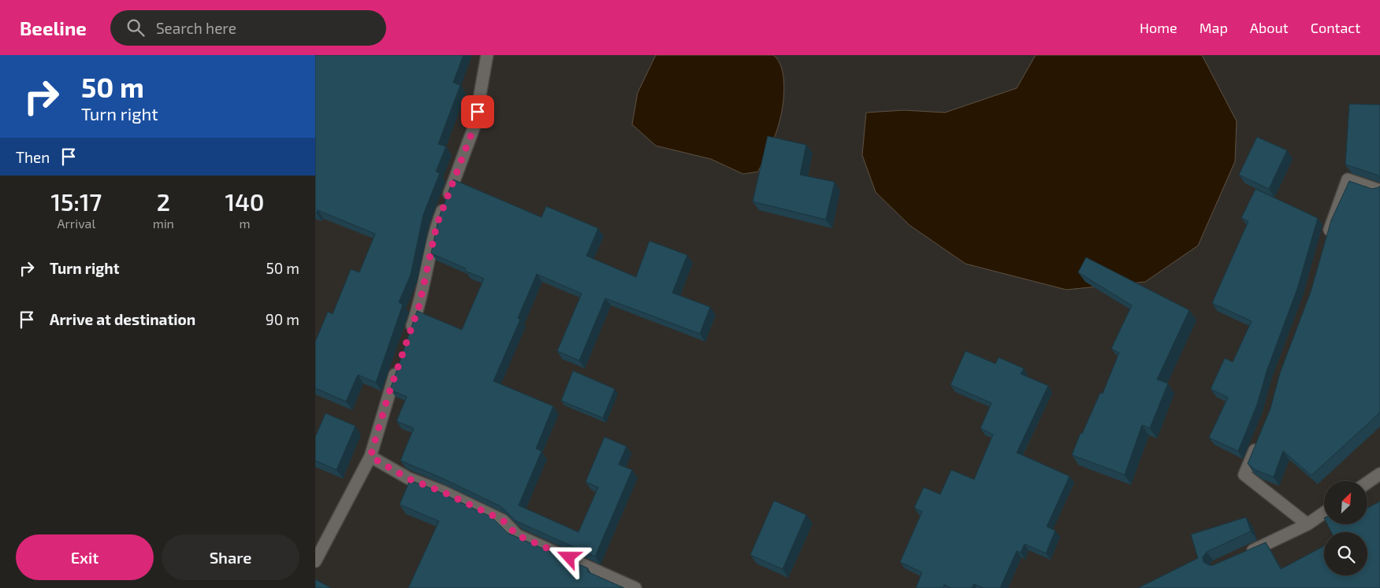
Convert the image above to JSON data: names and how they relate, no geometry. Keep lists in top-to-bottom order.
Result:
{
  "north": "top right",
  "page": {
    "header": "Beeline",
    "search": "Search here",
    "nav": [
      "Home",
      "Map",
      "About",
      "Contact"
    ],
    "turn": ["50 m", "Turn right"],
    "then": "Then",
    "eta": [
      "15:17",
      "Arrival",
      "2",
      "min",
      "140",
      "m"
    ],
    "list": [
      {
        "name": "Turn right",
        "value": "50 m"
      },
      {
        "name": "Arrive at destination",
        "value": "90 m"
      }
    ],
    "buttons": ["Exit", "Share"]
  }
}
